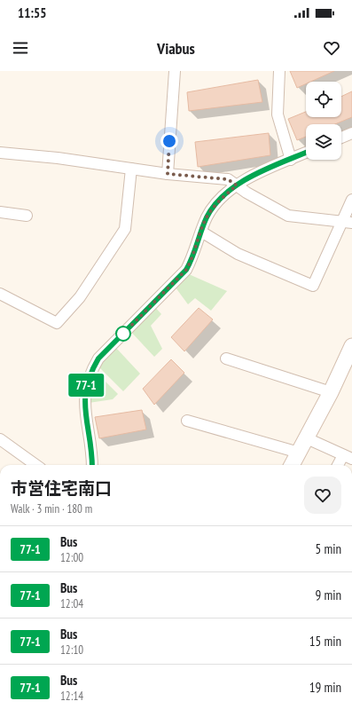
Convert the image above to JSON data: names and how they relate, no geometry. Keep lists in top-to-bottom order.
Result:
{
  "lines": ["bus line 77-1"],
  "page": {
    "status": "11:55",
    "header": "Viabus",
    "on_map": "77-1",
    "heading": ["市営住宅南口", "Walk · 3 min · 180 m"],
    "list": [
      {
        "mark": "77-1",
        "name": "Bus",
        "note": "12:00",
        "value": "5 min"
      },
      {
        "mark": "77-1",
        "name": "Bus",
        "note": "12:04",
        "value": "9 min"
      },
      {
        "mark": "77-1",
        "name": "Bus",
        "note": "12:10",
        "value": "15 min"
      },
      {
        "mark": "77-1",
        "name": "Bus",
        "note": "12:14",
        "value": "19 min"
      }
    ]
  }
}
